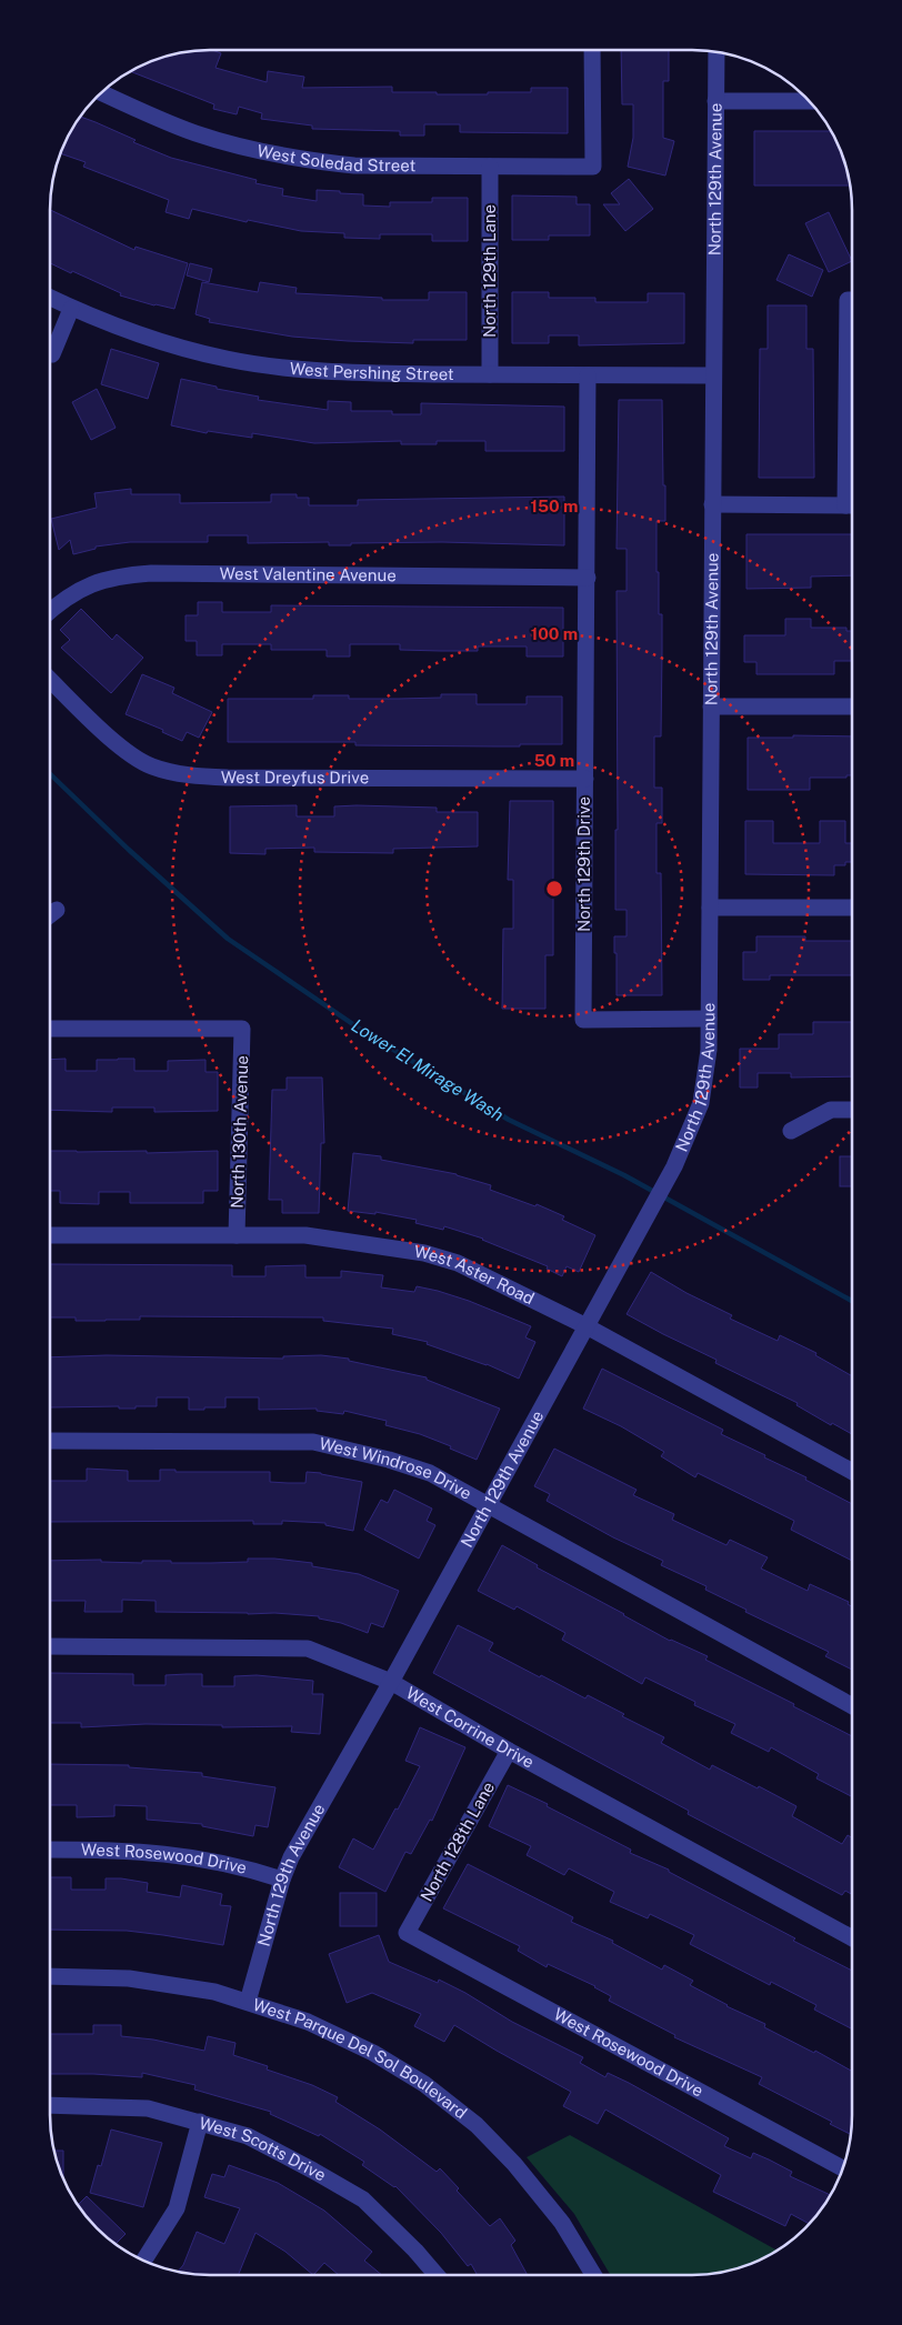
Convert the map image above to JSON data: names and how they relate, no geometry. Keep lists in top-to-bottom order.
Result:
{
  "streets": {
    "street": [
      "West Soledad Street",
      "North 129th Avenue",
      "North 129th Lane",
      "West Pershing Street",
      "West Valentine Avenue",
      "West Dreyfus Drive",
      "North 129th Drive",
      "North 130th Avenue",
      "West Aster Road",
      "West Windrose Drive",
      "West Corrine Drive",
      "North 128th Lane",
      "West Rosewood Drive",
      "West Parque Del Sol Boulevard",
      "West Scotts Drive"
    ]
  },
  "crossings": [
    ["West Soledad Street", "North 129th Lane"],
    ["North 129th Avenue", "West Pershing Street"],
    ["North 129th Avenue", "North 129th Drive"],
    ["North 129th Avenue", "West Aster Road"],
    ["North 129th Avenue", "West Windrose Drive"],
    ["North 129th Avenue", "West Corrine Drive"],
    ["North 129th Avenue", "West Rosewood Drive"],
    ["North 129th Avenue", "West Parque Del Sol Boulevard"],
    ["North 129th Lane", "West Pershing Street"],
    ["West Pershing Street", "North 129th Drive"],
    ["West Valentine Avenue", "North 129th Drive"],
    ["West Dreyfus Drive", "North 129th Drive"],
    ["North 130th Avenue", "West Aster Road"],
    ["West Corrine Drive", "North 128th Lane"],
    ["North 128th Lane", "West Rosewood Drive"]
  ],
  "water": ["Lower El Mirage Wash"],
  "rings": ["150 m", "100 m", "50 m"]
}
